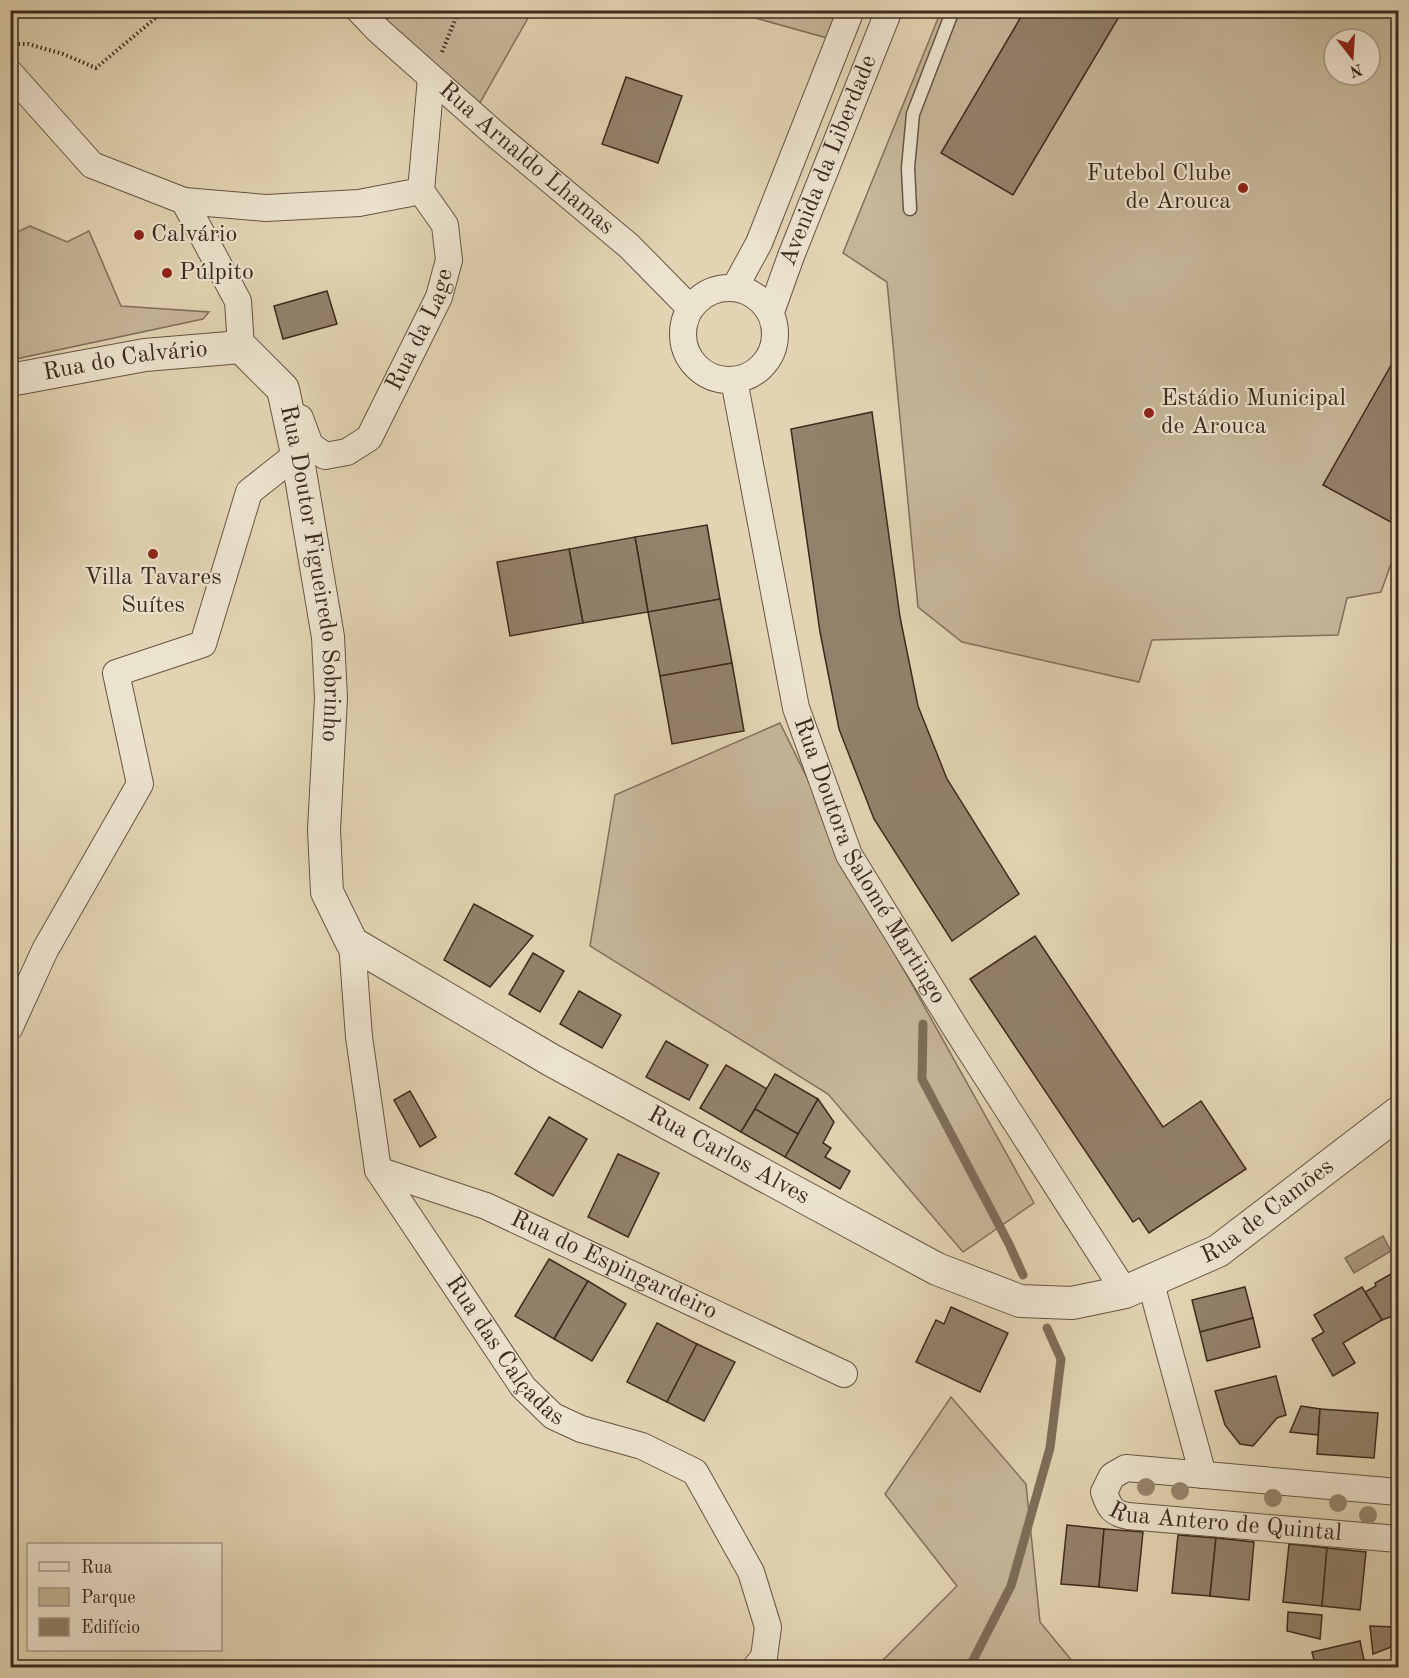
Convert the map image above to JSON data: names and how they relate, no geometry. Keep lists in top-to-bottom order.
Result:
{
  "streets": {
    "street": [
      "Rua Arnaldo Lhamas",
      "Avenida da Liberdade",
      "Rua da Lage",
      "Rua do Calvário",
      "Rua Doutor Figueiredo Sobrinho",
      "Rua Doutora Salomé Martingo",
      "Rua Carlos Alves",
      "Rua de Camões",
      "Rua do Espingardeiro",
      "Rua das Calçadas",
      "Rua Antero de Quintal"
    ]
  },
  "crossings": [
    ["Rua Arnaldo Lhamas", "Avenida da Liberdade"],
    ["Rua Arnaldo Lhamas", "Rua Doutora Salomé Martingo"],
    ["Avenida da Liberdade", "Rua Doutora Salomé Martingo"],
    ["Rua da Lage", "Rua Doutor Figueiredo Sobrinho"],
    ["Rua do Calvário", "Rua Doutor Figueiredo Sobrinho"],
    ["Rua Doutor Figueiredo Sobrinho", "Rua Carlos Alves"],
    ["Rua Doutor Figueiredo Sobrinho", "Rua das Calçadas"],
    ["Rua Doutora Salomé Martingo", "Rua Carlos Alves"],
    ["Rua Doutora Salomé Martingo", "Rua de Camões"],
    ["Rua Doutora Salomé Martingo", "Rua Antero de Quintal"],
    ["Rua Carlos Alves", "Rua de Camões"],
    ["Rua Carlos Alves", "Rua das Calçadas"],
    ["Rua Carlos Alves", "Rua Antero de Quintal"],
    ["Rua de Camões", "Rua Antero de Quintal"],
    ["Rua do Espingardeiro", "Rua das Calçadas"]
  ],
  "places": [
    "Futebol Clube de Arouca",
    "Calvário",
    "Púlpito",
    "Estádio Municipal de Arouca",
    "Villa Tavares Suítes"
  ],
  "legend": ["Rua", "Parque", "Edifício"],
  "north": "bottom"
}
